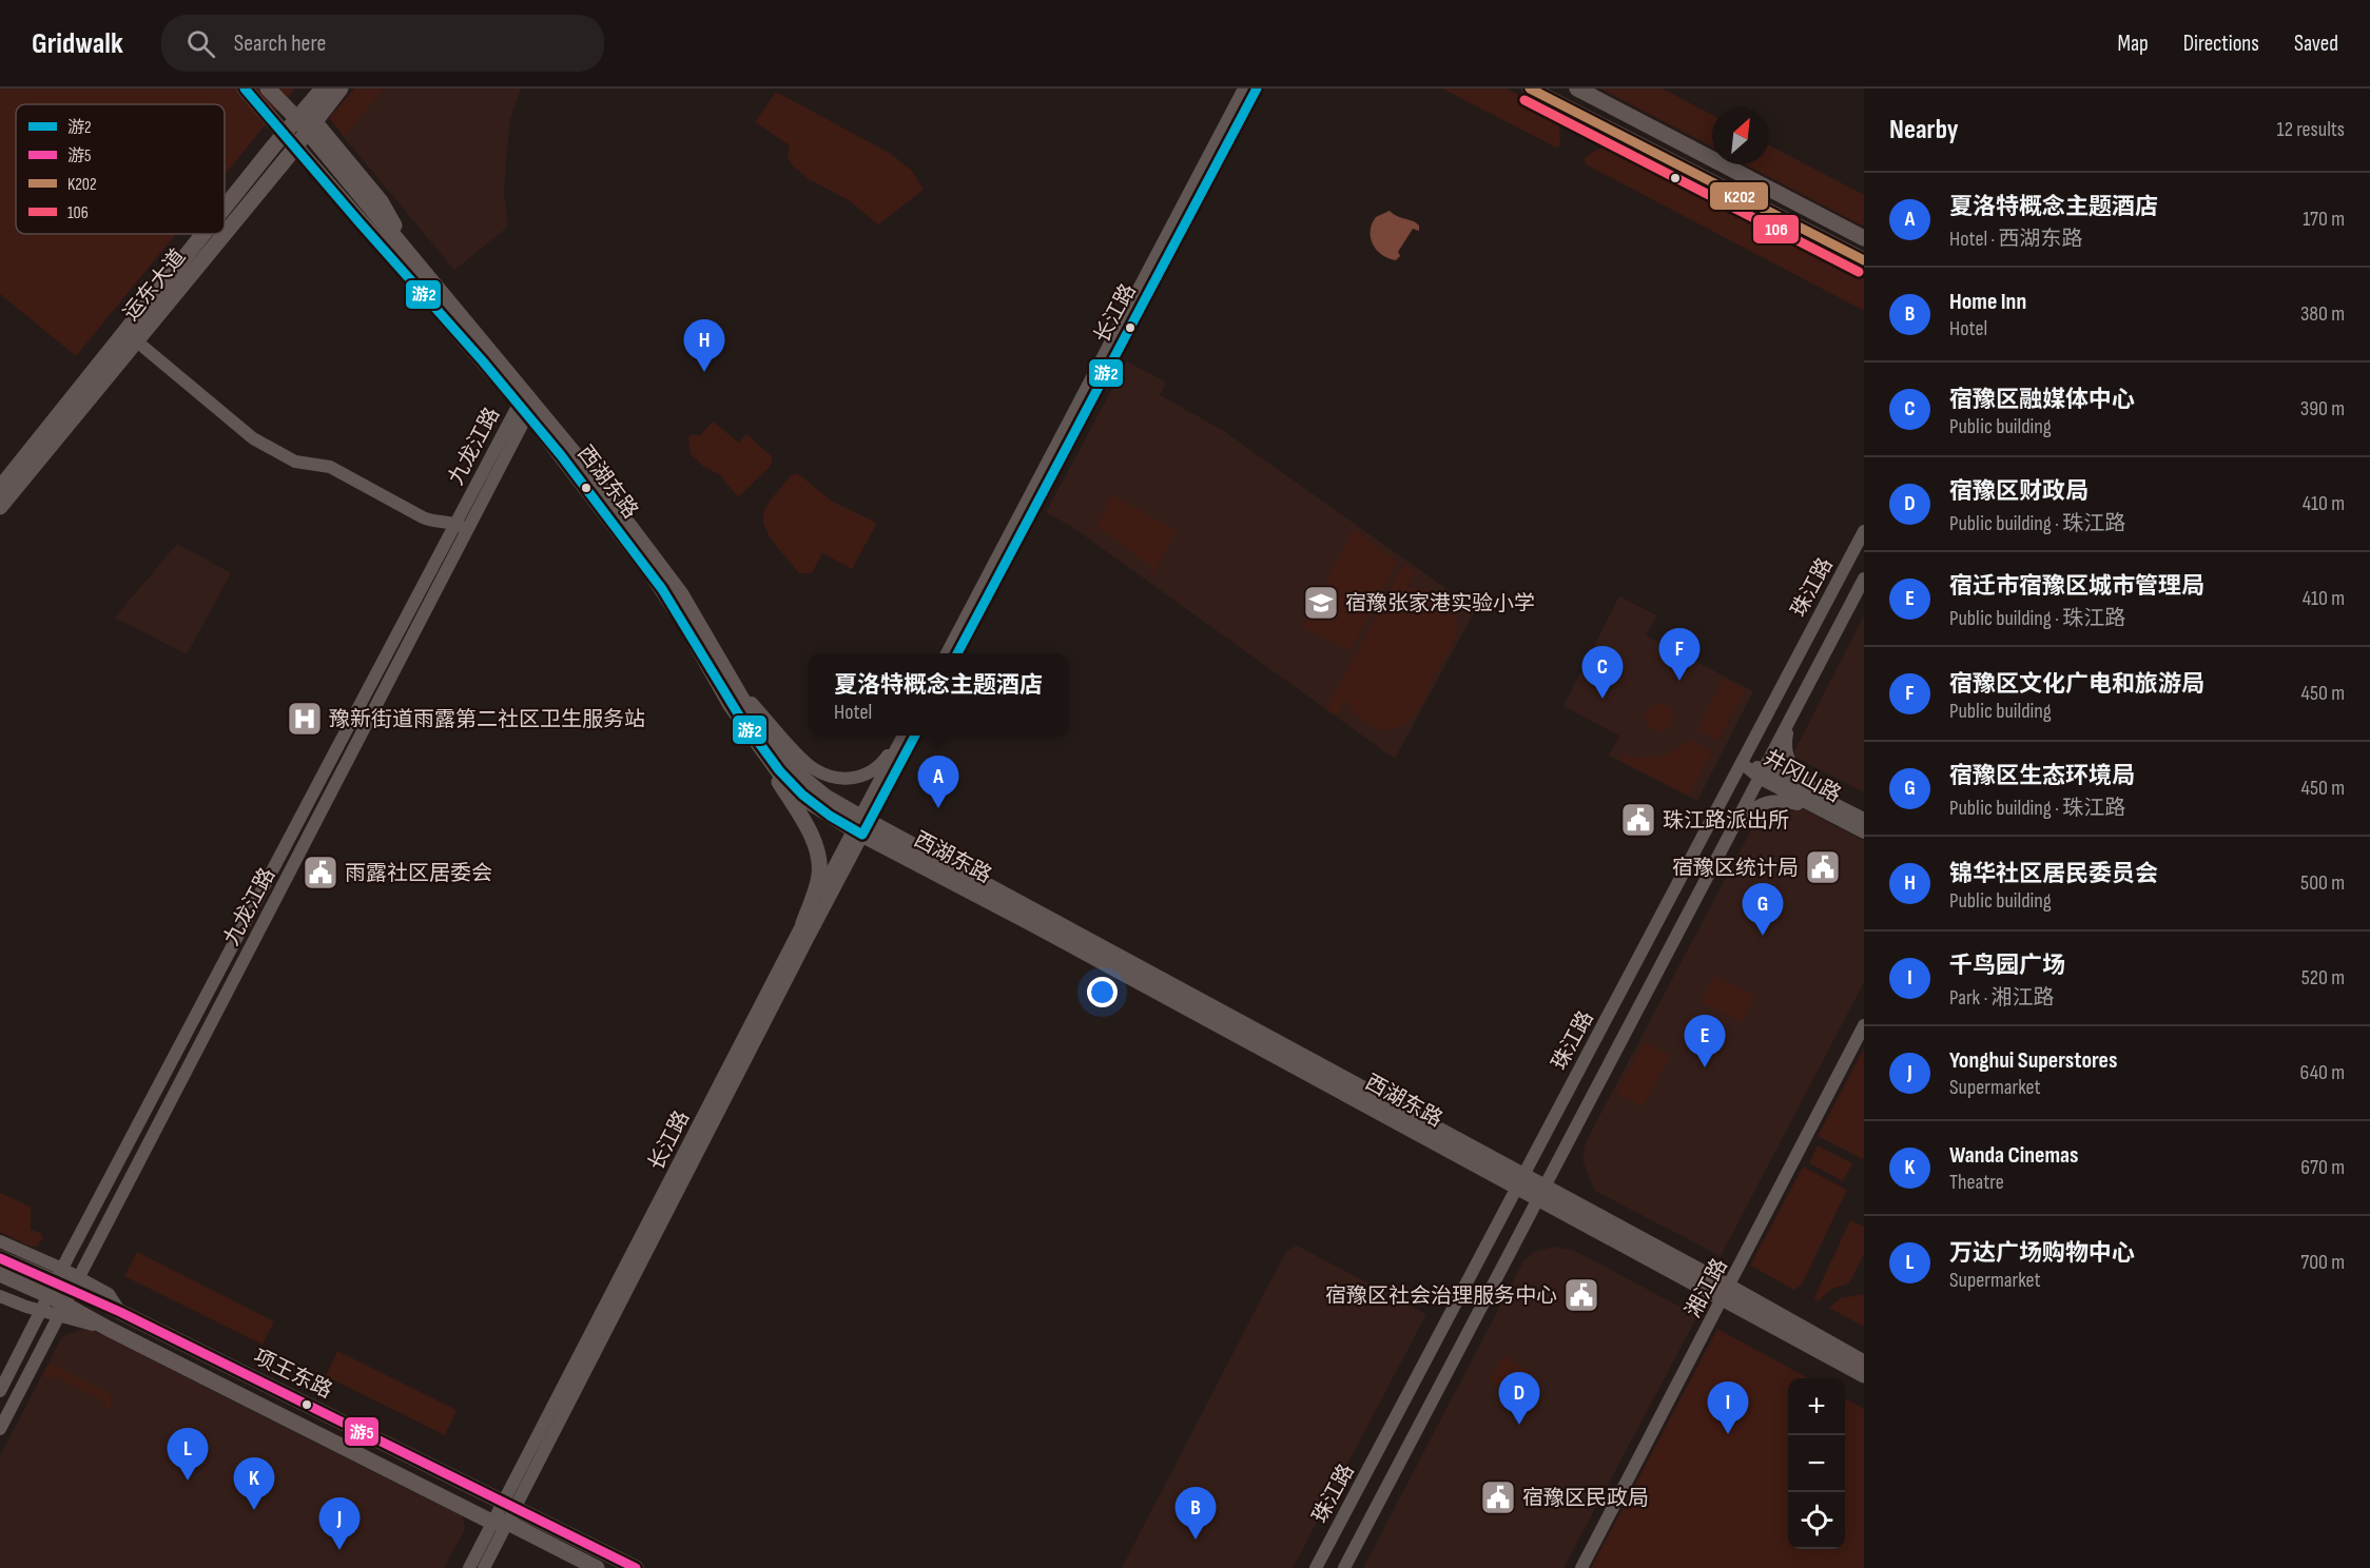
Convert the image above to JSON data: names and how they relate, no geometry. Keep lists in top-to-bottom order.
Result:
{
  "streets": {
    "main road": ["运东大道", "西湖东路", "项王东路"],
    "street": [
      "长江路",
      "九龙江路",
      "珠江路",
      "井冈山路",
      "湘江路"
    ]
  },
  "crossings": [
    ["运东大道", "西湖东路"],
    ["长江路", "西湖东路"],
    ["长江路", "项王东路"],
    ["九龙江路", "西湖东路"],
    ["九龙江路", "项王东路"],
    ["西湖东路", "珠江路"],
    ["西湖东路", "湘江路"],
    ["珠江路", "井冈山路"]
  ],
  "places": {
    "school or university": ["宿豫张家港实验小学"],
    "hospital": ["豫新街道雨露第二社区卫生服务站"],
    "public building": [
      "珠江路派出所",
      "宿豫区统计局",
      "雨露社区居委会",
      "宿豫区社会治理服务中心",
      "宿豫区民政局"
    ]
  },
  "lines": [
    "transit line 游2",
    "transit line K202",
    "transit line 106",
    "transit line 游5"
  ],
  "legend": [
    "游2",
    "游5",
    "K202",
    "106"
  ],
  "north": "top right",
  "page": {
    "header": "Gridwalk",
    "search": "Search here",
    "nav": ["Map", "Directions", "Saved"],
    "heading": ["Nearby", "12 results"],
    "list": [
      {
        "mark": "A",
        "name": "夏洛特概念主题酒店",
        "note": "Hotel · 西湖东路",
        "value": "170 m"
      },
      {
        "mark": "B",
        "name": "Home Inn",
        "note": "Hotel",
        "value": "380 m"
      },
      {
        "mark": "C",
        "name": "宿豫区融媒体中心",
        "note": "Public building",
        "value": "390 m"
      },
      {
        "mark": "D",
        "name": "宿豫区财政局",
        "note": "Public building · 珠江路",
        "value": "410 m"
      },
      {
        "mark": "E",
        "name": "宿迁市宿豫区城市管理局",
        "note": "Public building · 珠江路",
        "value": "410 m"
      },
      {
        "mark": "F",
        "name": "宿豫区文化广电和旅游局",
        "note": "Public building",
        "value": "450 m"
      },
      {
        "mark": "G",
        "name": "宿豫区生态环境局",
        "note": "Public building · 珠江路",
        "value": "450 m"
      },
      {
        "mark": "H",
        "name": "锦华社区居民委员会",
        "note": "Public building",
        "value": "500 m"
      },
      {
        "mark": "I",
        "name": "千鸟园广场",
        "note": "Park · 湘江路",
        "value": "520 m"
      },
      {
        "mark": "J",
        "name": "Yonghui Superstores",
        "note": "Supermarket",
        "value": "640 m"
      },
      {
        "mark": "K",
        "name": "Wanda Cinemas",
        "note": "Theatre",
        "value": "670 m"
      },
      {
        "mark": "L",
        "name": "万达广场购物中心",
        "note": "Supermarket",
        "value": "700 m"
      }
    ],
    "pins": [
      "H",
      "F",
      "C",
      "A",
      "G",
      "E",
      "D",
      "I",
      "L",
      "K",
      "B",
      "J"
    ],
    "popup": ["夏洛特概念主题酒店", "Hotel"],
    "map_buttons": ["+", "−"]
  }
}
